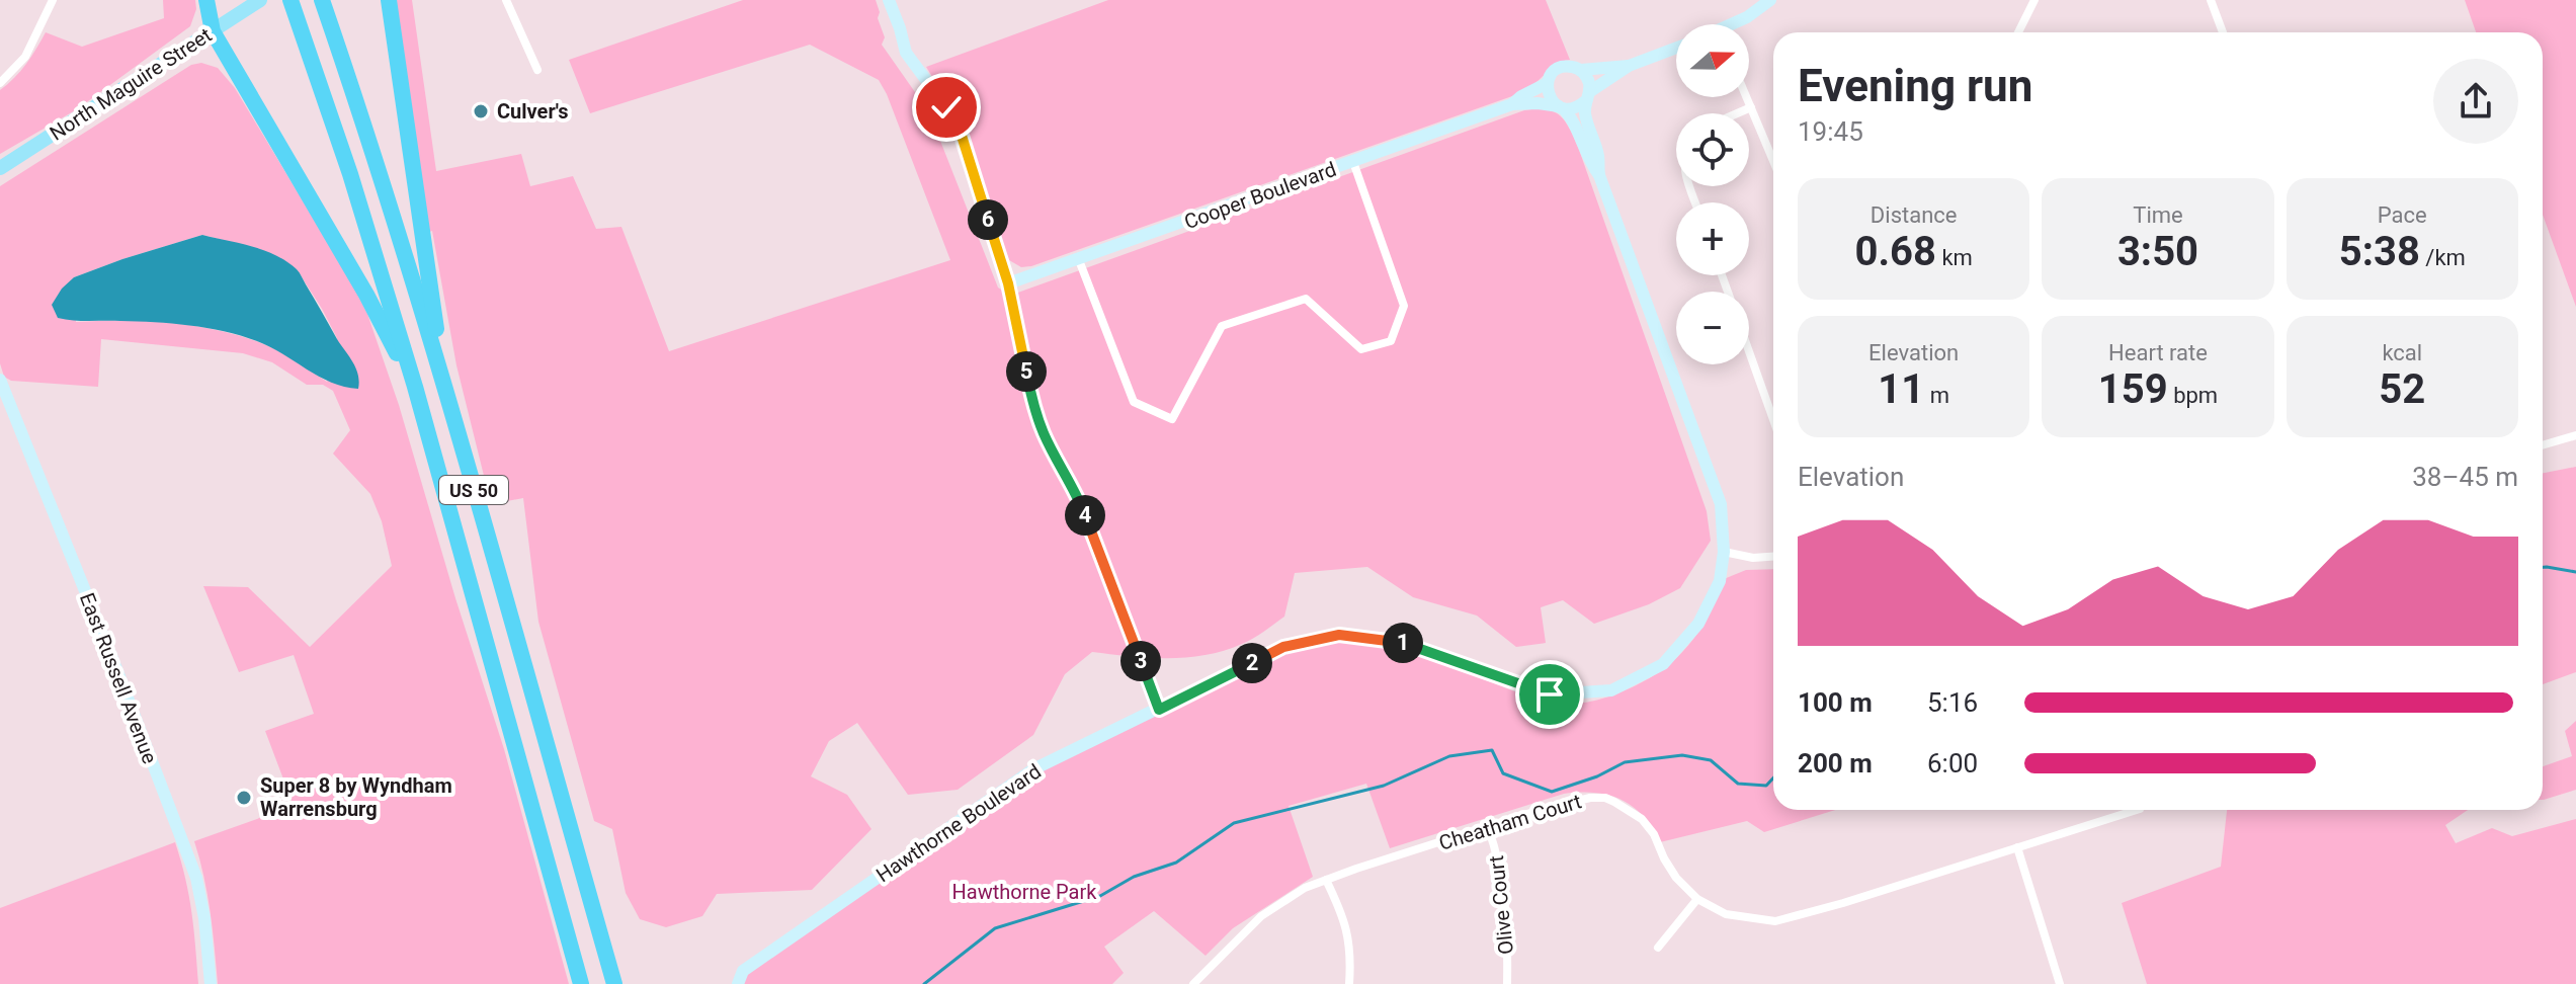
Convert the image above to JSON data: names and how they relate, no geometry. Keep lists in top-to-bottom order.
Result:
{
  "streets": {
    "highway": ["US 50"],
    "main road": ["North Maguire Street"],
    "street": [
      "Cooper Boulevard",
      "East Russell Avenue",
      "Cheatham Court",
      "Hawthorne Boulevard",
      "Olive Court"
    ]
  },
  "crossings": [
    ["Cooper Boulevard", "Hawthorne Boulevard"],
    ["Cheatham Court", "Olive Court"]
  ],
  "parks": ["Hawthorne Park"],
  "places": ["Culver's", "Super 8 by Wyndham Warrensburg"],
  "north": "right",
  "page": {
    "map_buttons": ["+", "−"],
    "heading": ["Evening run", "19:45"],
    "stats": [
      ["Distance", "0.68 km"],
      ["Time", "3:50"],
      ["Pace", "5:38 /km"],
      ["Elevation", "11 m"],
      ["Heart rate", "159 bpm"],
      ["kcal", "52"]
    ],
    "pins": [
      "6",
      "5",
      "4",
      "1",
      "3",
      "2"
    ],
    "chart": ["Elevation", "38–45 m"],
    "list": [
      {
        "name": "100 m",
        "note": "5:16"
      },
      {
        "name": "200 m",
        "note": "6:00"
      }
    ]
  }
}
